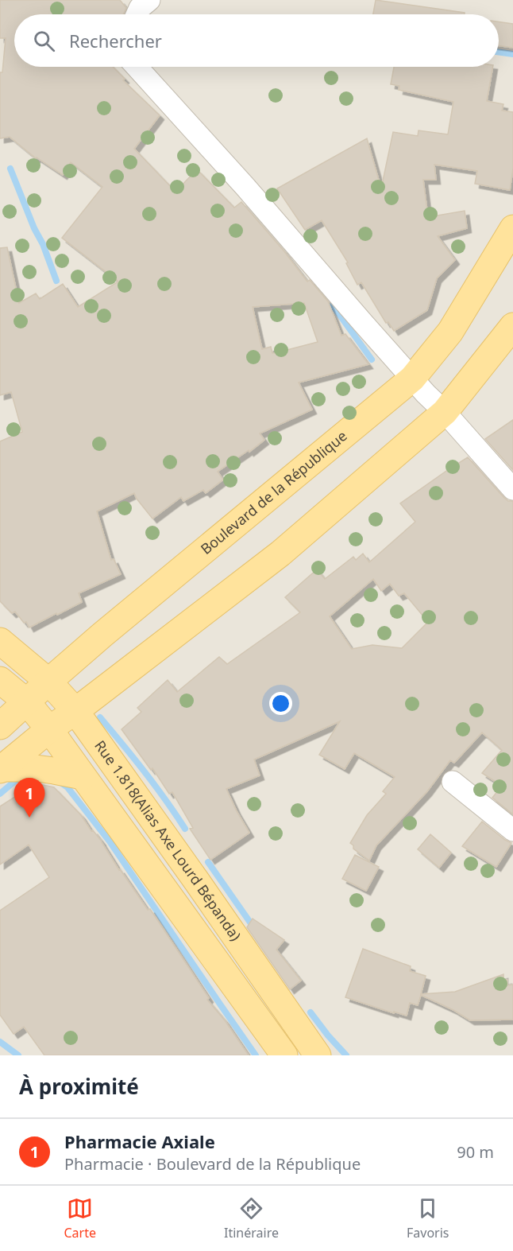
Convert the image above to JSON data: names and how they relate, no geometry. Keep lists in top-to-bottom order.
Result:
{
  "streets": {
    "main road": ["Boulevard de la République", "Rue 1.818(Alias Axe Lourd Bépanda)"]
  },
  "crossings": [
    ["Boulevard de la République", "Rue 1.818(Alias Axe Lourd Bépanda)"]
  ],
  "page": {
    "search": "Rechercher",
    "pins": "1",
    "heading": "À proximité",
    "list": [
      {
        "mark": "1",
        "name": "Pharmacie Axiale",
        "note": "Pharmacie · Boulevard de la République",
        "value": "90 m"
      }
    ],
    "nav": ["Carte", "Itinéraire", "Favoris"]
  }
}
